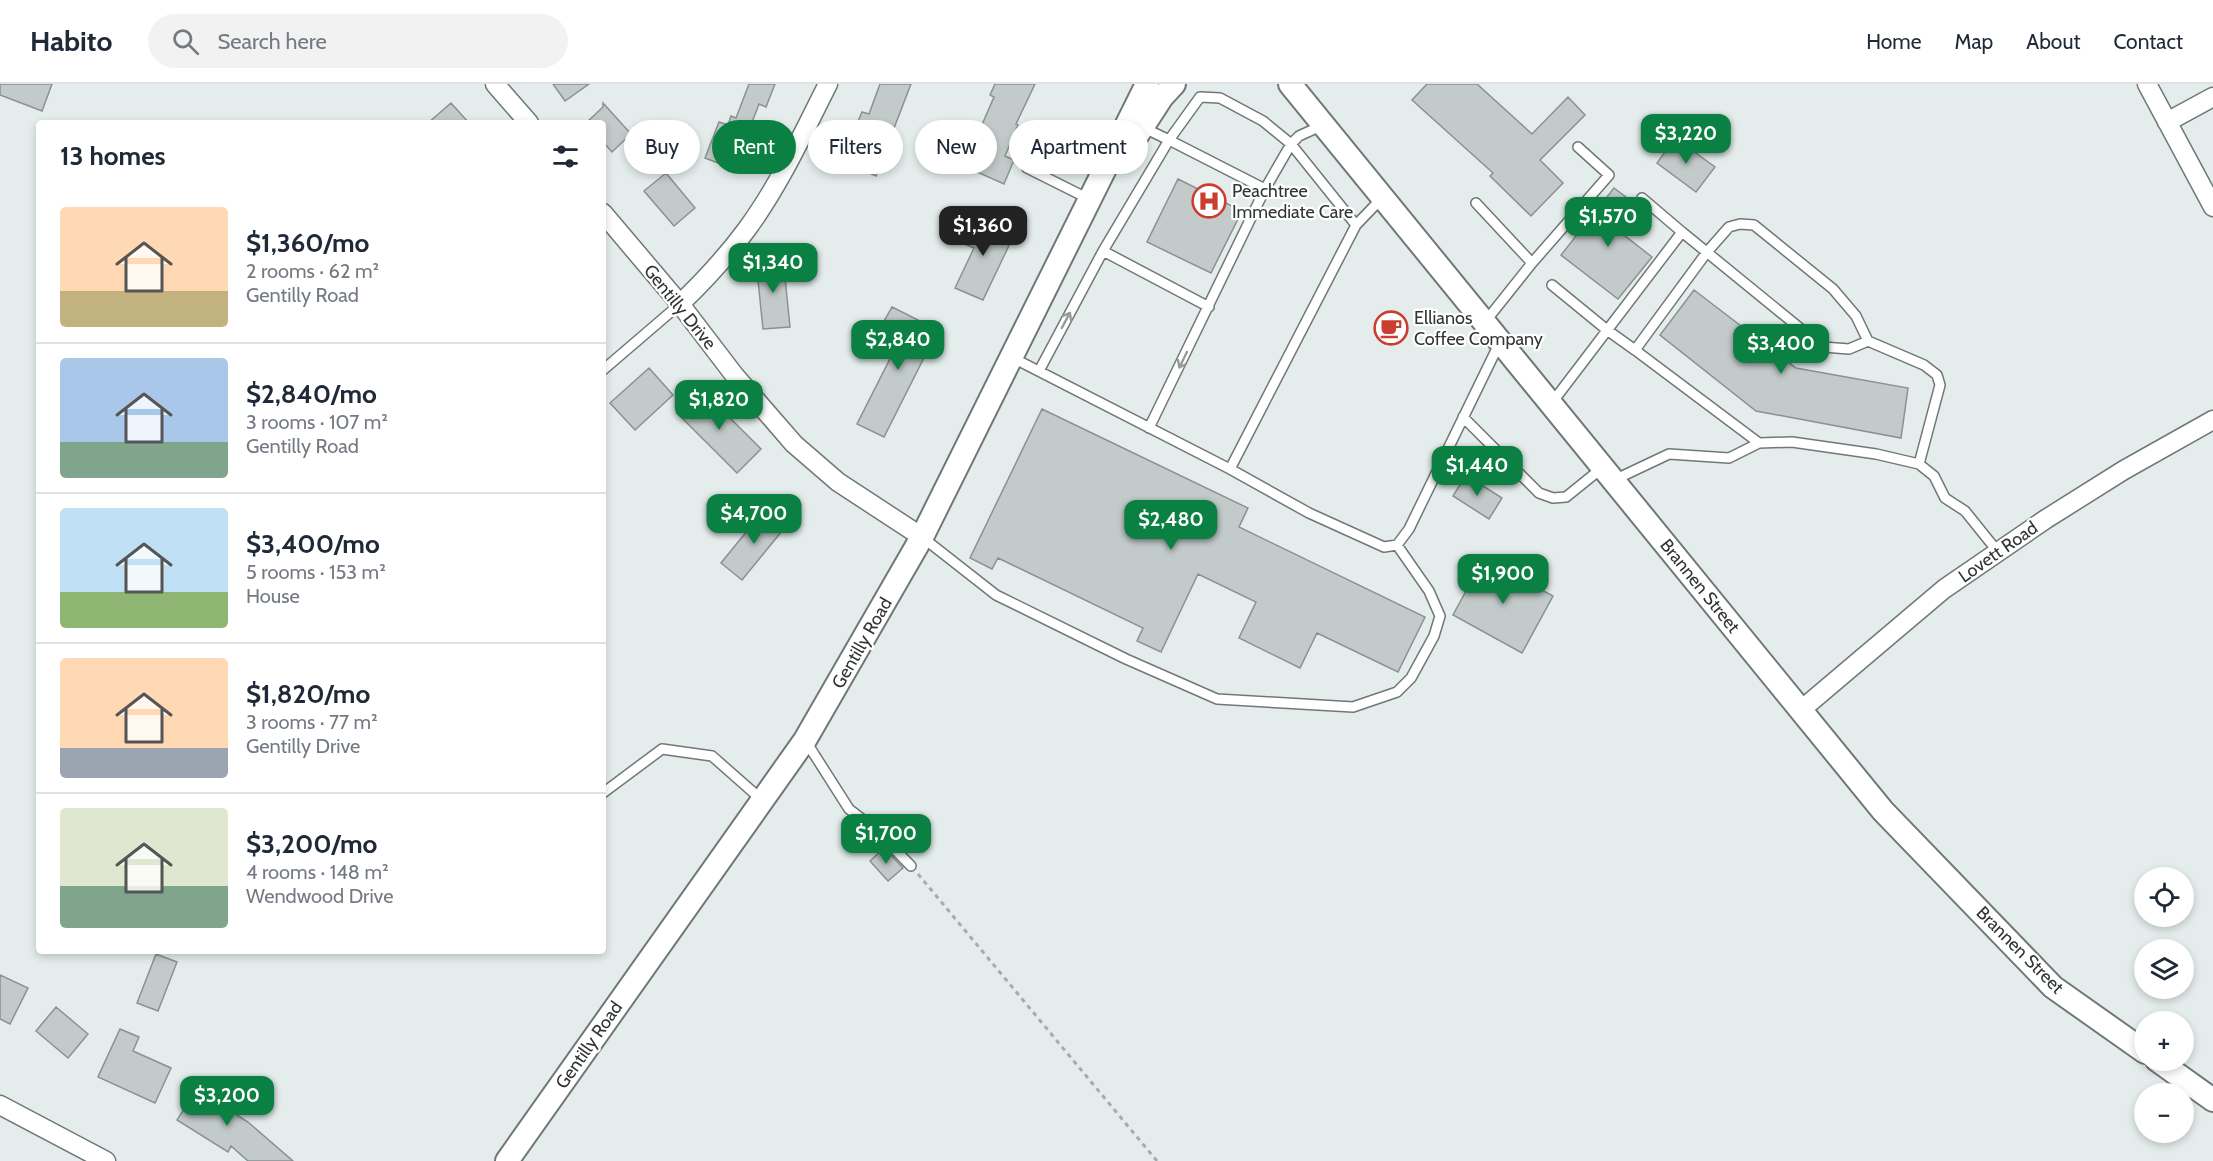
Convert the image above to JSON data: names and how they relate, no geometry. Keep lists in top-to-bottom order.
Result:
{
  "streets": {
    "street": [
      "Gentilly Drive",
      "Lovett Road",
      "Brannen Street",
      "Gentilly Road"
    ]
  },
  "crossings": [
    ["Gentilly Drive", "Gentilly Road"],
    ["Lovett Road", "Brannen Street"]
  ],
  "places": {
    "hospital": ["Peachtree Immediate Care"],
    "cafe": ["Ellianos Coffee Company"]
  },
  "page": {
    "header": "Habito",
    "search": "Search here",
    "nav": [
      "Home",
      "Map",
      "About",
      "Contact"
    ],
    "price": [
      "$3,220",
      "$1,570",
      "$1,360",
      "$1,340",
      "$2,840",
      "$3,400",
      "$1,820",
      "$1,440",
      "$4,700",
      "$2,480",
      "$1,900",
      "$1,700",
      "$3,200"
    ],
    "chip": [
      "Buy",
      "Rent",
      "Filters",
      "New",
      "Apartment"
    ],
    "heading": "13 homes",
    "list": [
      {
        "name": "$1,360/mo",
        "note": "2 rooms · 62 m² · Gentilly Road"
      },
      {
        "name": "$2,840/mo",
        "note": "3 rooms · 107 m² · Gentilly Road"
      },
      {
        "name": "$3,400/mo",
        "note": "5 rooms · 153 m² · House"
      },
      {
        "name": "$1,820/mo",
        "note": "3 rooms · 77 m² · Gentilly Drive"
      },
      {
        "name": "$3,200/mo",
        "note": "4 rooms · 148 m² · Wendwood Drive"
      }
    ],
    "map_buttons": ["+", "−"]
  }
}
